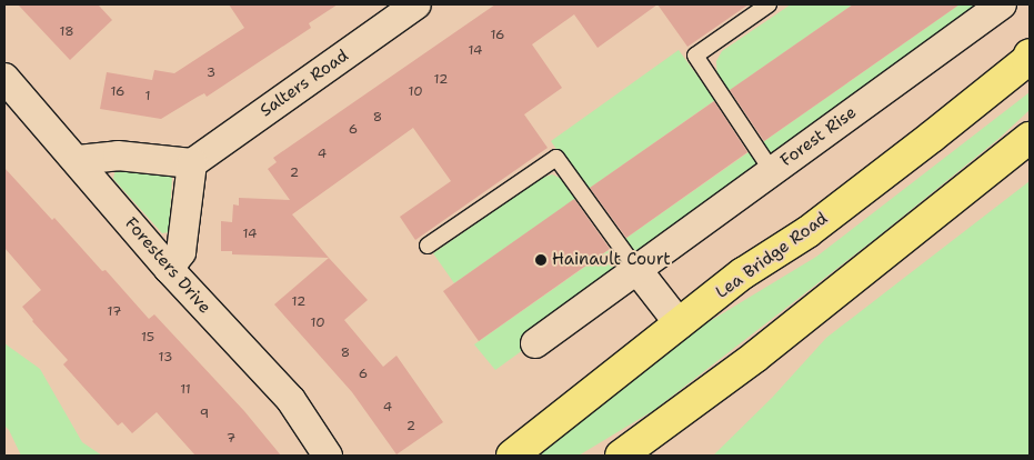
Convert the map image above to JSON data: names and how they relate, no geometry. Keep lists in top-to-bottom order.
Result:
{
  "streets": {
    "main road": ["Lea Bridge Road"],
    "street": ["Salters Road", "Forest Rise", "Foresters Drive"]
  },
  "places": ["Hainault Court"],
  "house_numbers": [
    "18",
    "16",
    "14",
    "3",
    "12",
    "16",
    "10",
    "1",
    "8",
    "6",
    "4",
    "2",
    "14",
    "12",
    "17",
    "10",
    "15",
    "8",
    "13",
    "6",
    "11",
    "4",
    "9",
    "2",
    "7"
  ]
}
